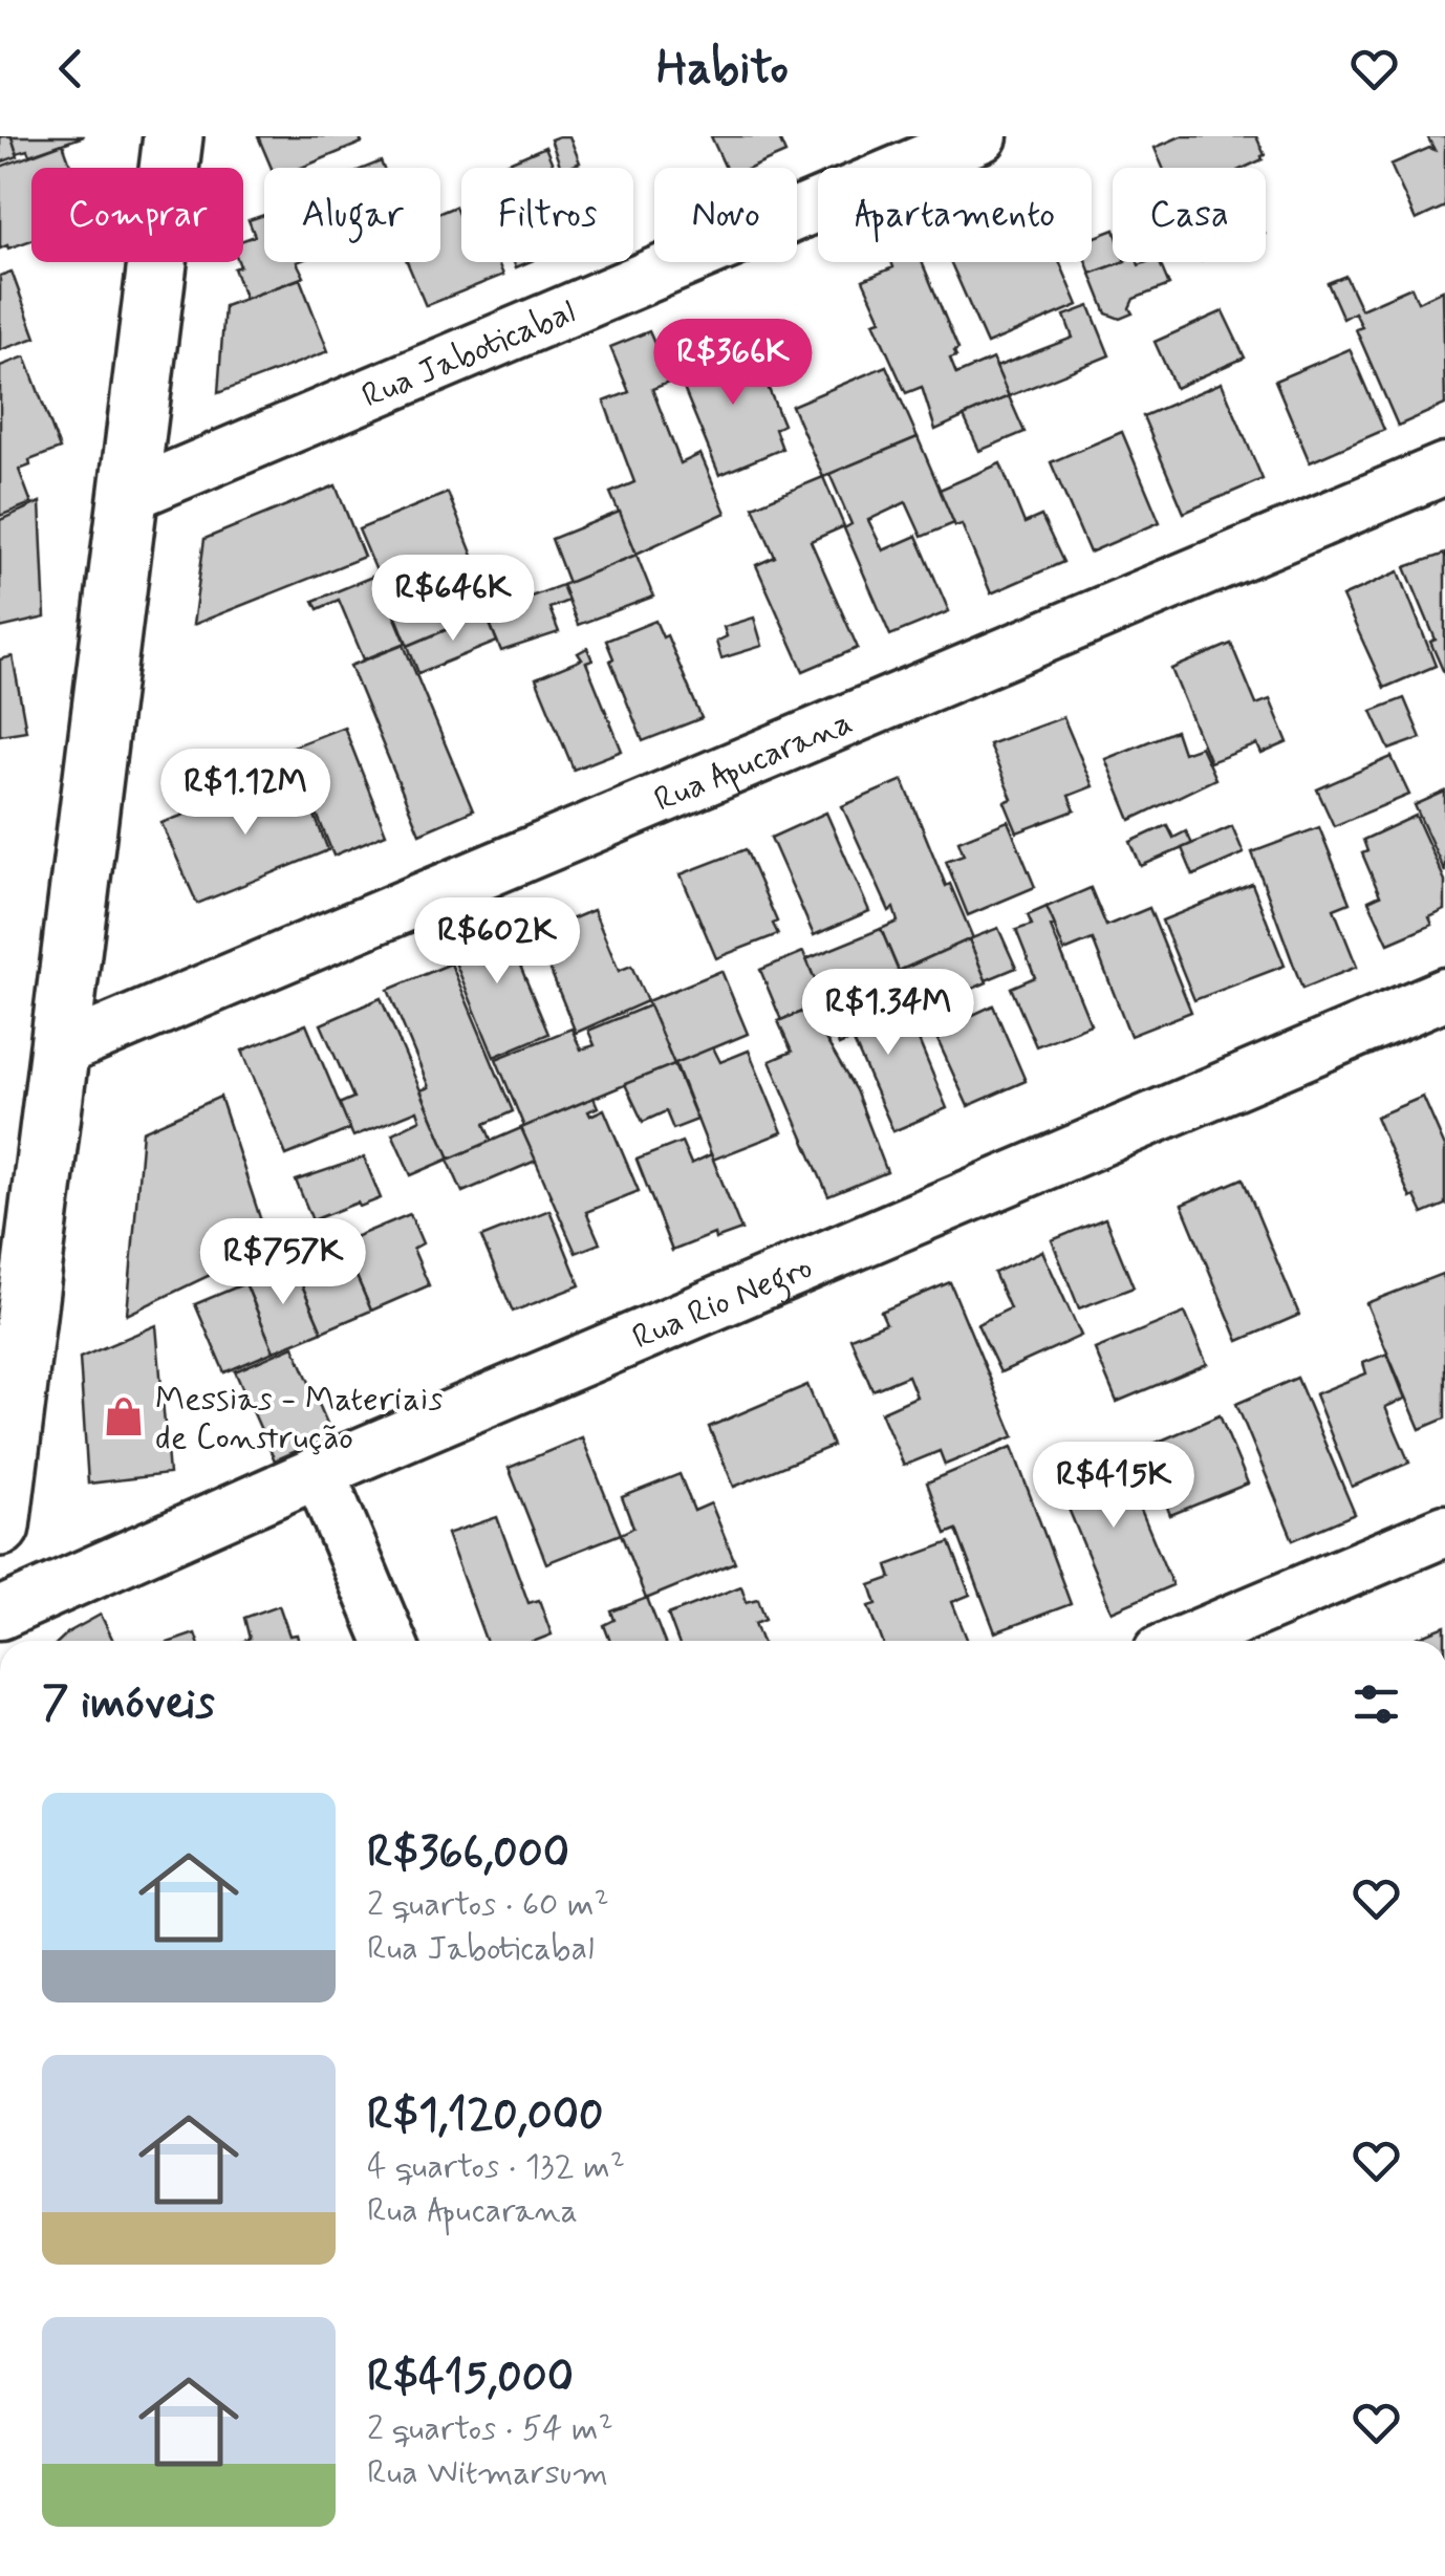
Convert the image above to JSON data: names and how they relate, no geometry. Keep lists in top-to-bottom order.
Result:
{
  "streets": {
    "street": ["Rua Jaboticabal", "Rua Apucarana", "Rua Rio Negro"]
  },
  "places": {
    "shop": ["Messias - Materiais de Construção"]
  },
  "page": {
    "header": "Habito",
    "chip": [
      "Comprar",
      "Alugar",
      "Filtros",
      "Novo",
      "Apartamento",
      "Casa"
    ],
    "price": [
      "R$366K",
      "R$646K",
      "R$1.12M",
      "R$602K",
      "R$1.34M",
      "R$757K",
      "R$415K"
    ],
    "heading": "7 imóveis",
    "list": [
      {
        "name": "R$366,000",
        "note": "2 quartos · 60 m² · Rua Jaboticabal"
      },
      {
        "name": "R$1,120,000",
        "note": "4 quartos · 132 m² · Rua Apucarana"
      },
      {
        "name": "R$415,000",
        "note": "2 quartos · 54 m² · Rua Witmarsum"
      }
    ]
  }
}
